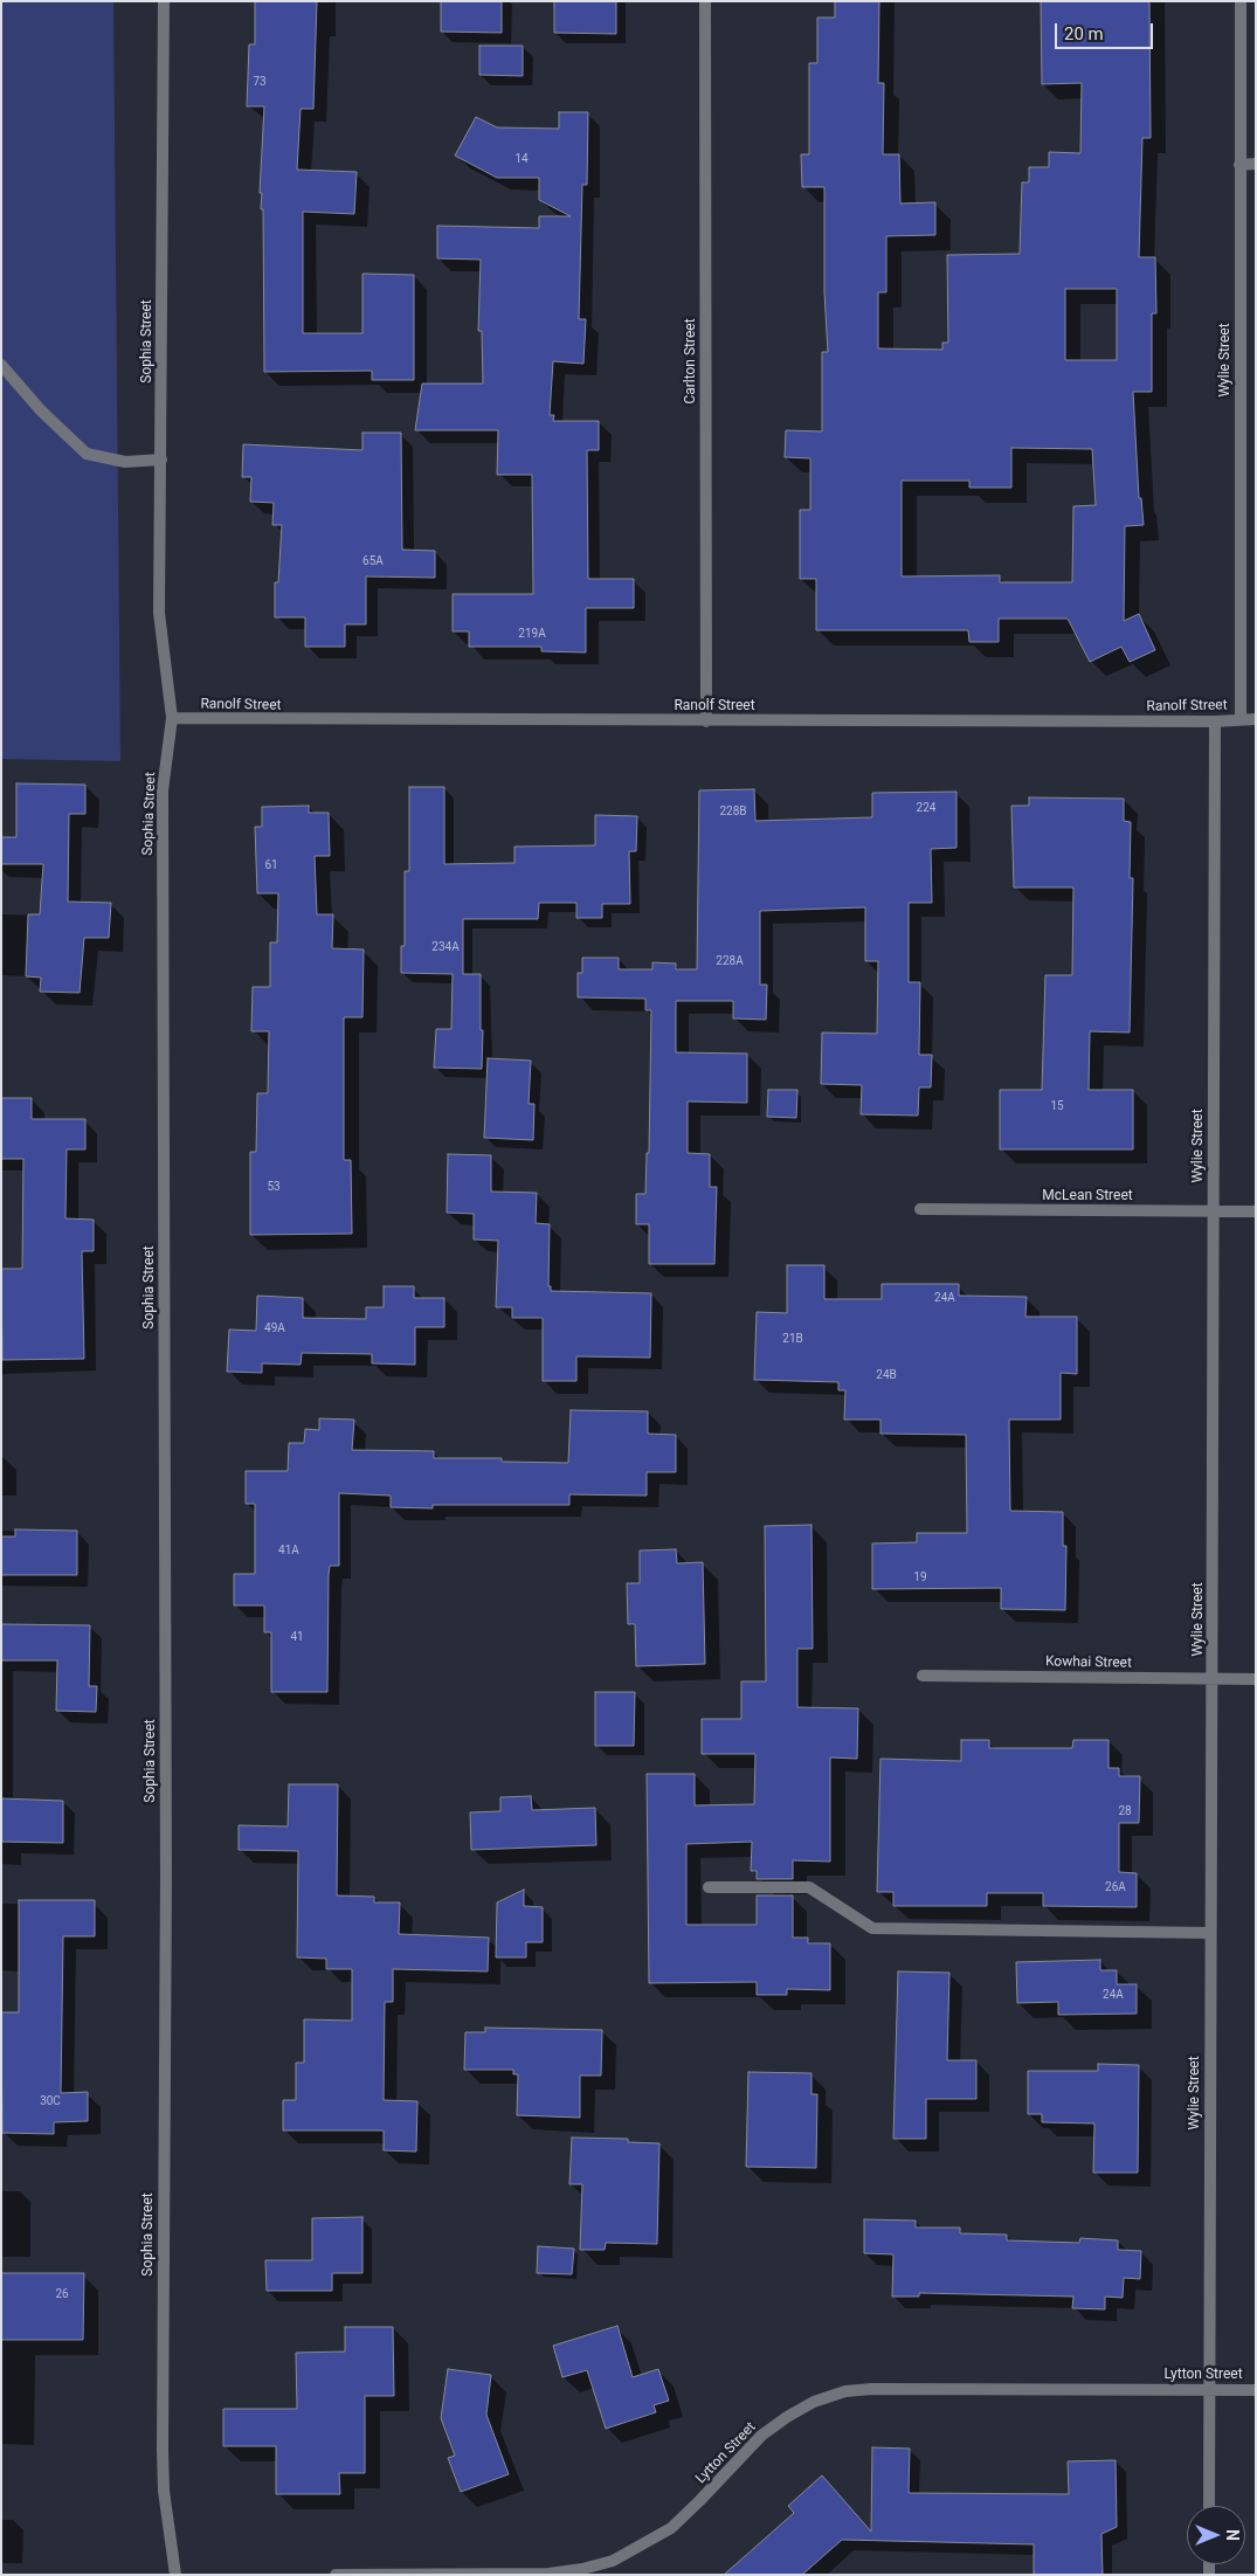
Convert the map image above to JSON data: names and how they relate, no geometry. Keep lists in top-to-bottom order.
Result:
{
  "streets": {
    "street": [
      "Sophia Street",
      "Wylie Street",
      "Carlton Street",
      "Ranolf Street",
      "McLean Street",
      "Kowhai Street",
      "Lytton Street"
    ]
  },
  "crossings": [
    ["Sophia Street", "Ranolf Street"],
    ["Wylie Street", "Ranolf Street"],
    ["Wylie Street", "McLean Street"],
    ["Wylie Street", "Kowhai Street"],
    ["Wylie Street", "Lytton Street"],
    ["Carlton Street", "Ranolf Street"]
  ],
  "house_numbers": [
    "73",
    "14",
    "65A",
    "219A",
    "224",
    "228B",
    "61",
    "234A",
    "228A",
    "15",
    "53",
    "24A",
    "49A",
    "21B",
    "24B",
    "41A",
    "19",
    "41",
    "28",
    "26A",
    "24A",
    "30C",
    "26"
  ],
  "scale_bar": "20 m",
  "north": "right"
}
